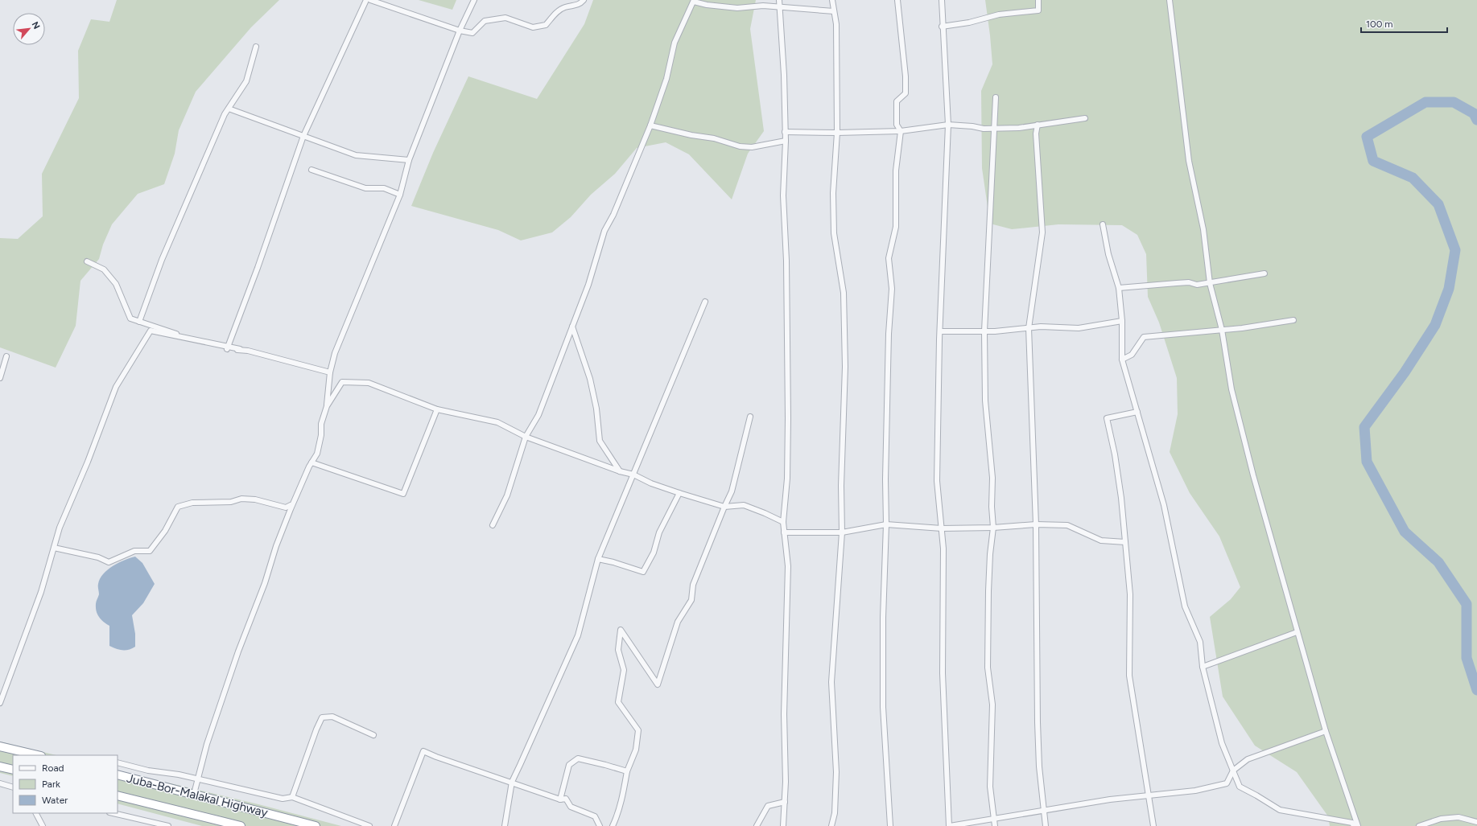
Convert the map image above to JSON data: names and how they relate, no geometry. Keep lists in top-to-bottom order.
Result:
{
  "streets": {
    "highway": ["Juba-Bor-Malakal Highway"]
  },
  "legend": ["Road", "Park", "Water"],
  "scale_bar": "100 m",
  "north": "top right"
}
